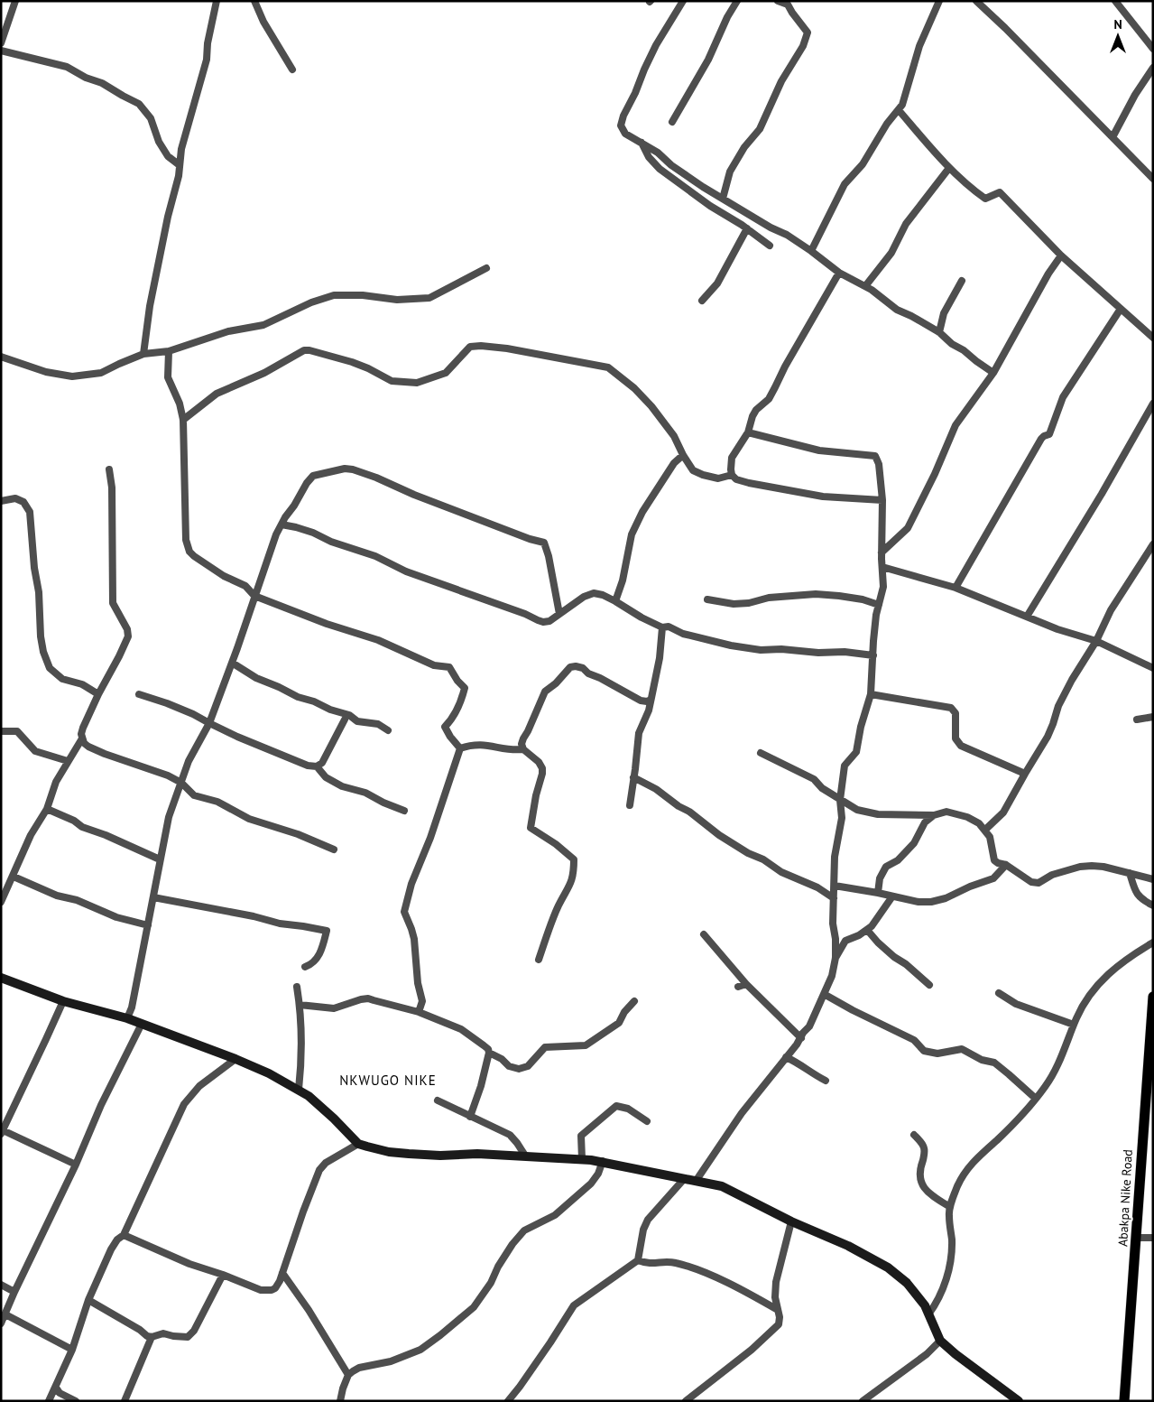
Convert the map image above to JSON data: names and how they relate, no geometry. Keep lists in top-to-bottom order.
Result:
{
  "streets": {
    "main road": ["Abakpa Nike Road"]
  },
  "districts": ["NKWUGO NIKE"],
  "north": "top"
}
